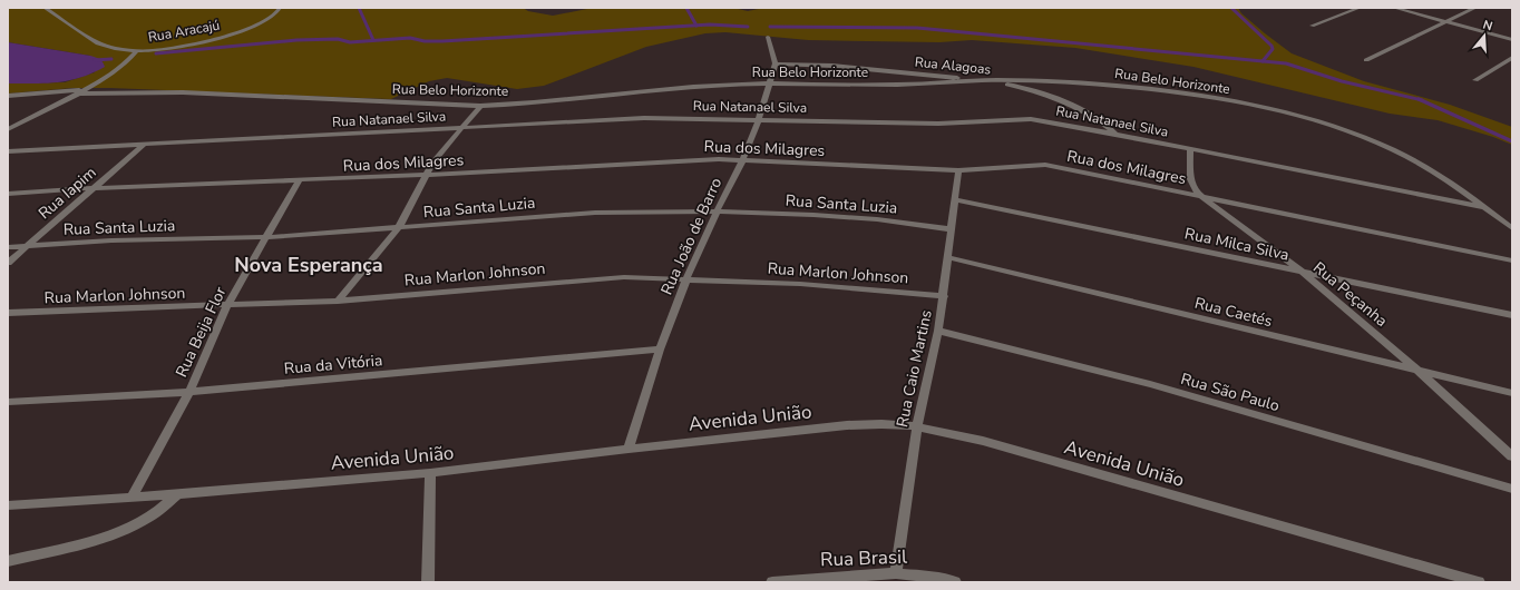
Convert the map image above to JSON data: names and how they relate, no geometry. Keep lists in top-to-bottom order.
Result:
{
  "streets": {
    "street": [
      "Rua Aracajú",
      "Rua Alagoas",
      "Rua Belo Horizonte",
      "Rua Natanael Silva",
      "Rua dos Milagres",
      "Rua Iapim",
      "Rua Santa Luzia",
      "Rua João de Barro",
      "Rua Milca Silva",
      "Rua Marlon Johnson",
      "Rua Peçanha",
      "Rua Caetés",
      "Rua Beija Flor",
      "Rua da Vitória",
      "Rua Caio Martins",
      "Rua São Paulo",
      "Avenida União",
      "Rua Brasil"
    ]
  },
  "crossings": [
    ["Rua Alagoas", "Rua Belo Horizonte"],
    ["Rua Alagoas", "Rua Natanael Silva"],
    ["Rua Alagoas", "Rua João de Barro"],
    ["Rua Belo Horizonte", "Rua Natanael Silva"],
    ["Rua Belo Horizonte", "Rua João de Barro"],
    ["Rua Natanael Silva", "Rua Iapim"],
    ["Rua Natanael Silva", "Rua João de Barro"],
    ["Rua dos Milagres", "Rua Iapim"],
    ["Rua dos Milagres", "Rua João de Barro"],
    ["Rua dos Milagres", "Rua Peçanha"],
    ["Rua dos Milagres", "Rua Beija Flor"],
    ["Rua dos Milagres", "Rua Caio Martins"],
    ["Rua Iapim", "Rua Santa Luzia"],
    ["Rua Santa Luzia", "Rua João de Barro"],
    ["Rua Santa Luzia", "Rua Beija Flor"],
    ["Rua Santa Luzia", "Rua Caio Martins"],
    ["Rua João de Barro", "Rua Marlon Johnson"],
    ["Rua João de Barro", "Rua da Vitória"],
    ["Rua João de Barro", "Avenida União"],
    ["Rua Milca Silva", "Rua Peçanha"],
    ["Rua Milca Silva", "Rua Caio Martins"],
    ["Rua Marlon Johnson", "Rua Beija Flor"],
    ["Rua Marlon Johnson", "Rua Caio Martins"],
    ["Rua Peçanha", "Rua Caetés"],
    ["Rua Caetés", "Rua Caio Martins"],
    ["Rua Beija Flor", "Rua da Vitória"],
    ["Rua Beija Flor", "Avenida União"],
    ["Rua Caio Martins", "Rua São Paulo"],
    ["Rua Caio Martins", "Avenida União"],
    ["Rua Caio Martins", "Rua Brasil"]
  ],
  "districts": ["Nova Esperança"],
  "north": "top"
}
